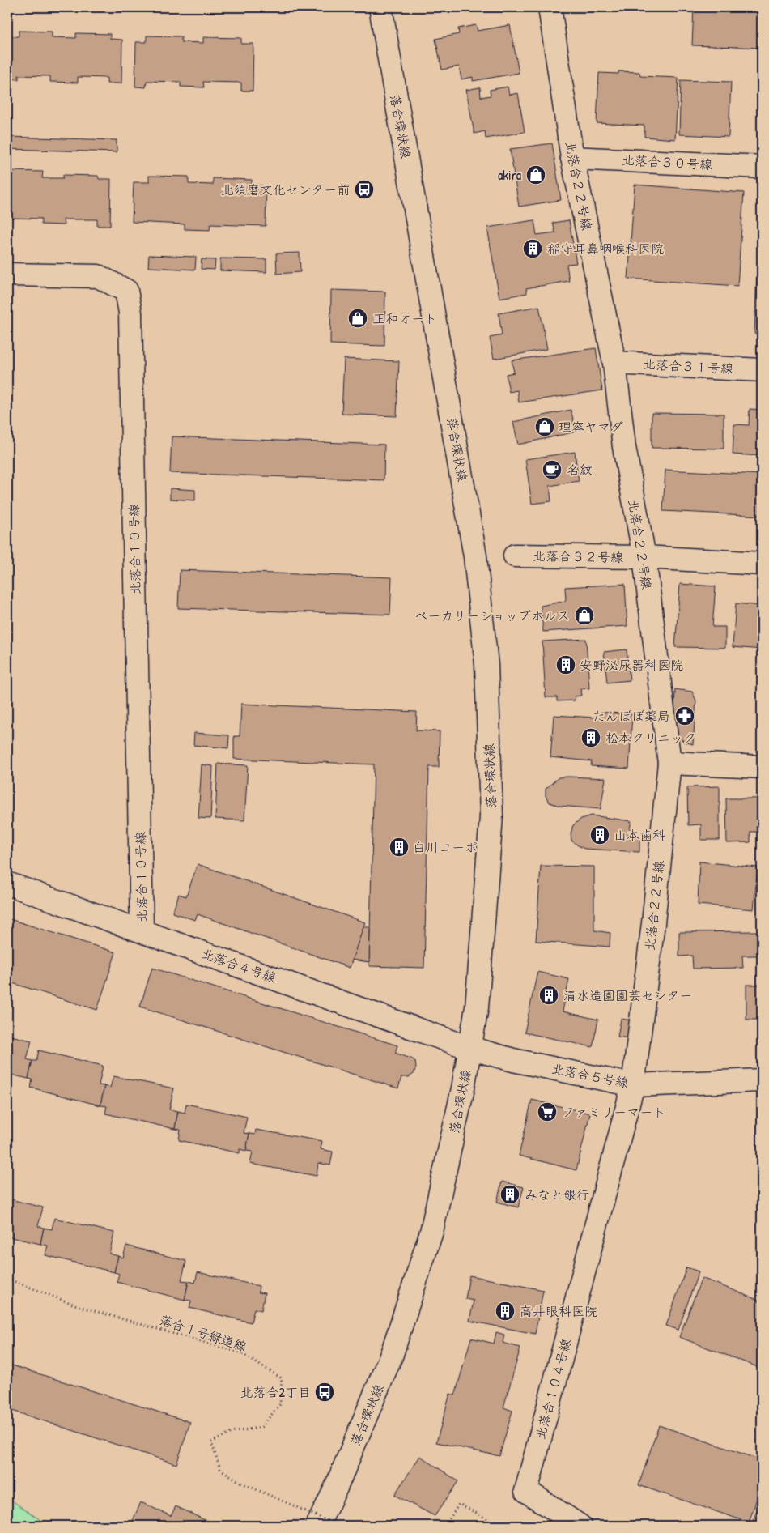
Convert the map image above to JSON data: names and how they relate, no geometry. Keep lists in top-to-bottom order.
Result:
{
  "streets": {
    "street": [
      "落合環状線",
      "北落合３０号線",
      "北落合２２号線",
      "北落合３１号線",
      "北落合１０号線",
      "北落合３２号線",
      "北落合４号線",
      "北落合５号線",
      "北落合１０４号線"
    ],
    "path": ["落合１号緑道線"]
  },
  "crossings": [
    ["落合環状線", "北落合４号線"],
    ["落合環状線", "北落合５号線"],
    ["北落合３０号線", "北落合２２号線"],
    ["北落合２２号線", "北落合３１号線"],
    ["北落合２２号線", "北落合３２号線"],
    ["北落合２２号線", "北落合５号線"],
    ["北落合２２号線", "北落合１０４号線"],
    ["北落合１０号線", "北落合４号線"],
    ["北落合４号線", "北落合５号線"],
    ["北落合５号線", "北落合１０４号線"]
  ],
  "places": {
    "shop": [
      "akira",
      "正和オート",
      "理容ヤマダ",
      "ベーカリーショップホルス"
    ],
    "bus stop": ["北須磨文化センター前", "北落合2丁目"],
    "building": [
      "稲守耳鼻咽喉科医院",
      "安野泌尿器科医院",
      "松本クリニック",
      "山本歯科",
      "白川コーポ",
      "清水造園園芸センター",
      "みなと銀行",
      "高井眼科医院"
    ],
    "cafe": ["名紋"],
    "pharmacy": ["たんぽぽ薬局"],
    "supermarket": ["ファミリーマート"]
  }
}
